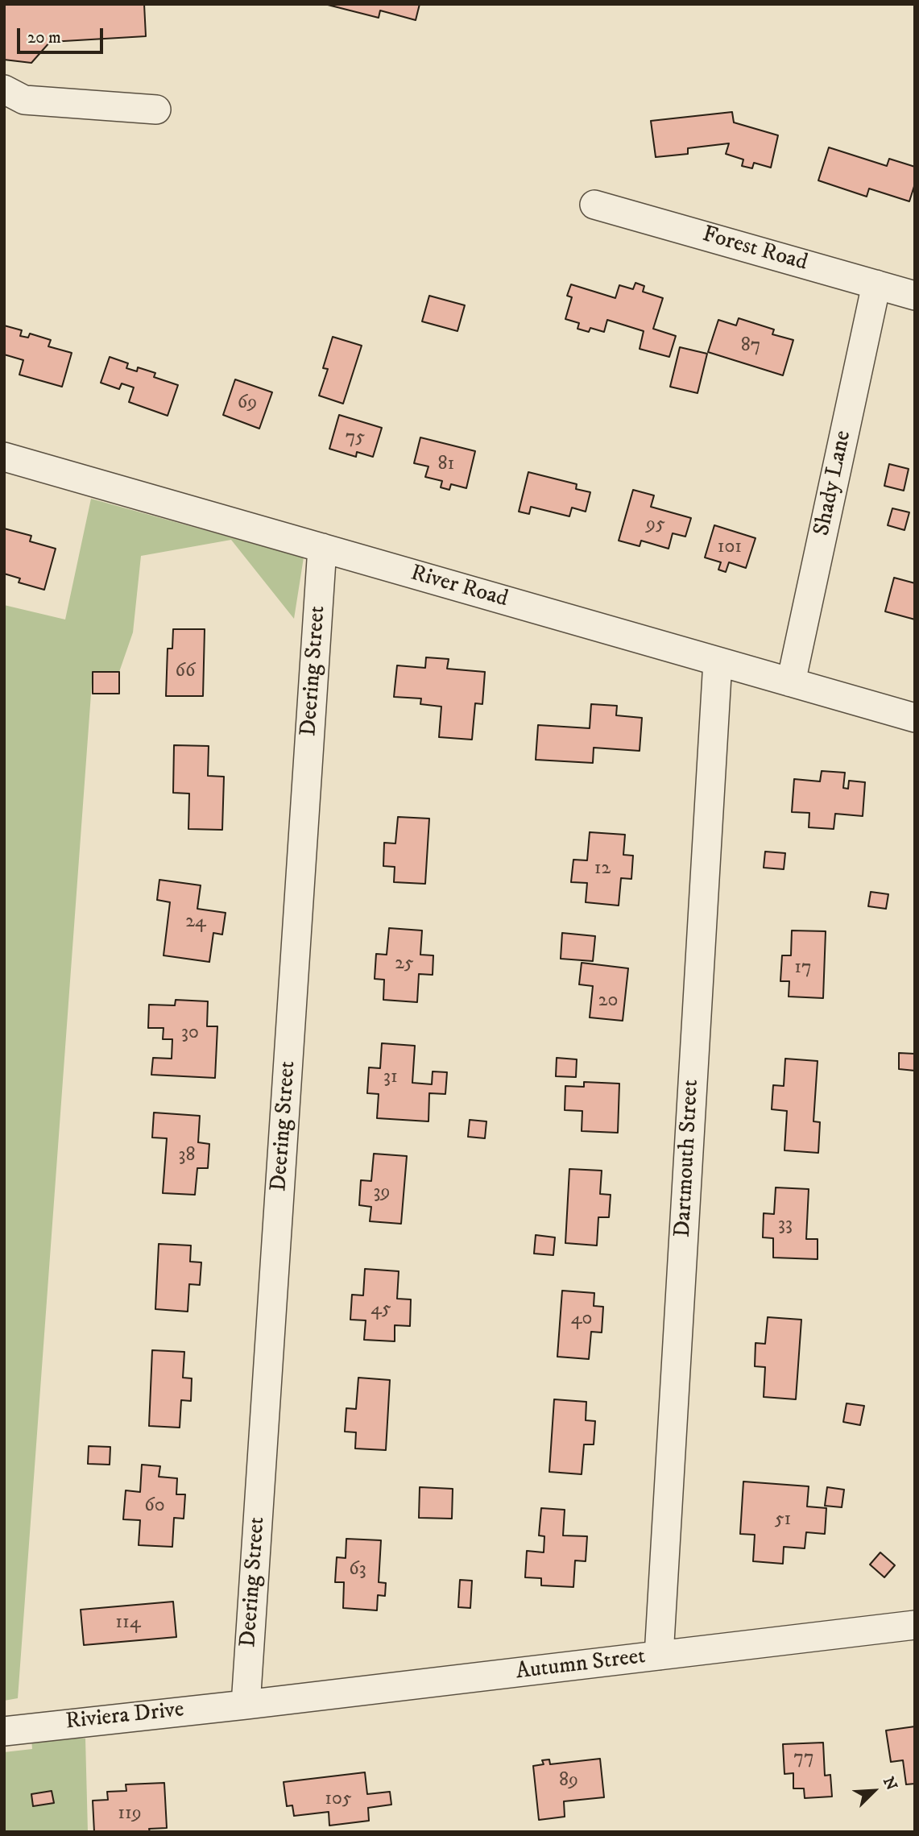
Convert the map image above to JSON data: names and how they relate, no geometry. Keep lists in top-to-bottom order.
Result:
{
  "streets": {
    "street": [
      "Forest Road",
      "Shady Lane",
      "River Road",
      "Deering Street",
      "Dartmouth Street",
      "Autumn Street",
      "Riviera Drive"
    ]
  },
  "crossings": [
    ["Forest Road", "Shady Lane"],
    ["Shady Lane", "River Road"],
    ["River Road", "Deering Street"],
    ["River Road", "Dartmouth Street"],
    ["Deering Street", "Autumn Street"],
    ["Deering Street", "Riviera Drive"],
    ["Dartmouth Street", "Autumn Street"],
    ["Autumn Street", "Riviera Drive"]
  ],
  "house_numbers": [
    "87",
    "69",
    "75",
    "81",
    "95",
    "101",
    "66",
    "12",
    "24",
    "25",
    "17",
    "20",
    "30",
    "31",
    "38",
    "39",
    "33",
    "45",
    "40",
    "60",
    "51",
    "63",
    "114",
    "77",
    "89",
    "105",
    "119"
  ],
  "scale_bar": "20 m",
  "north": "top right"
}
